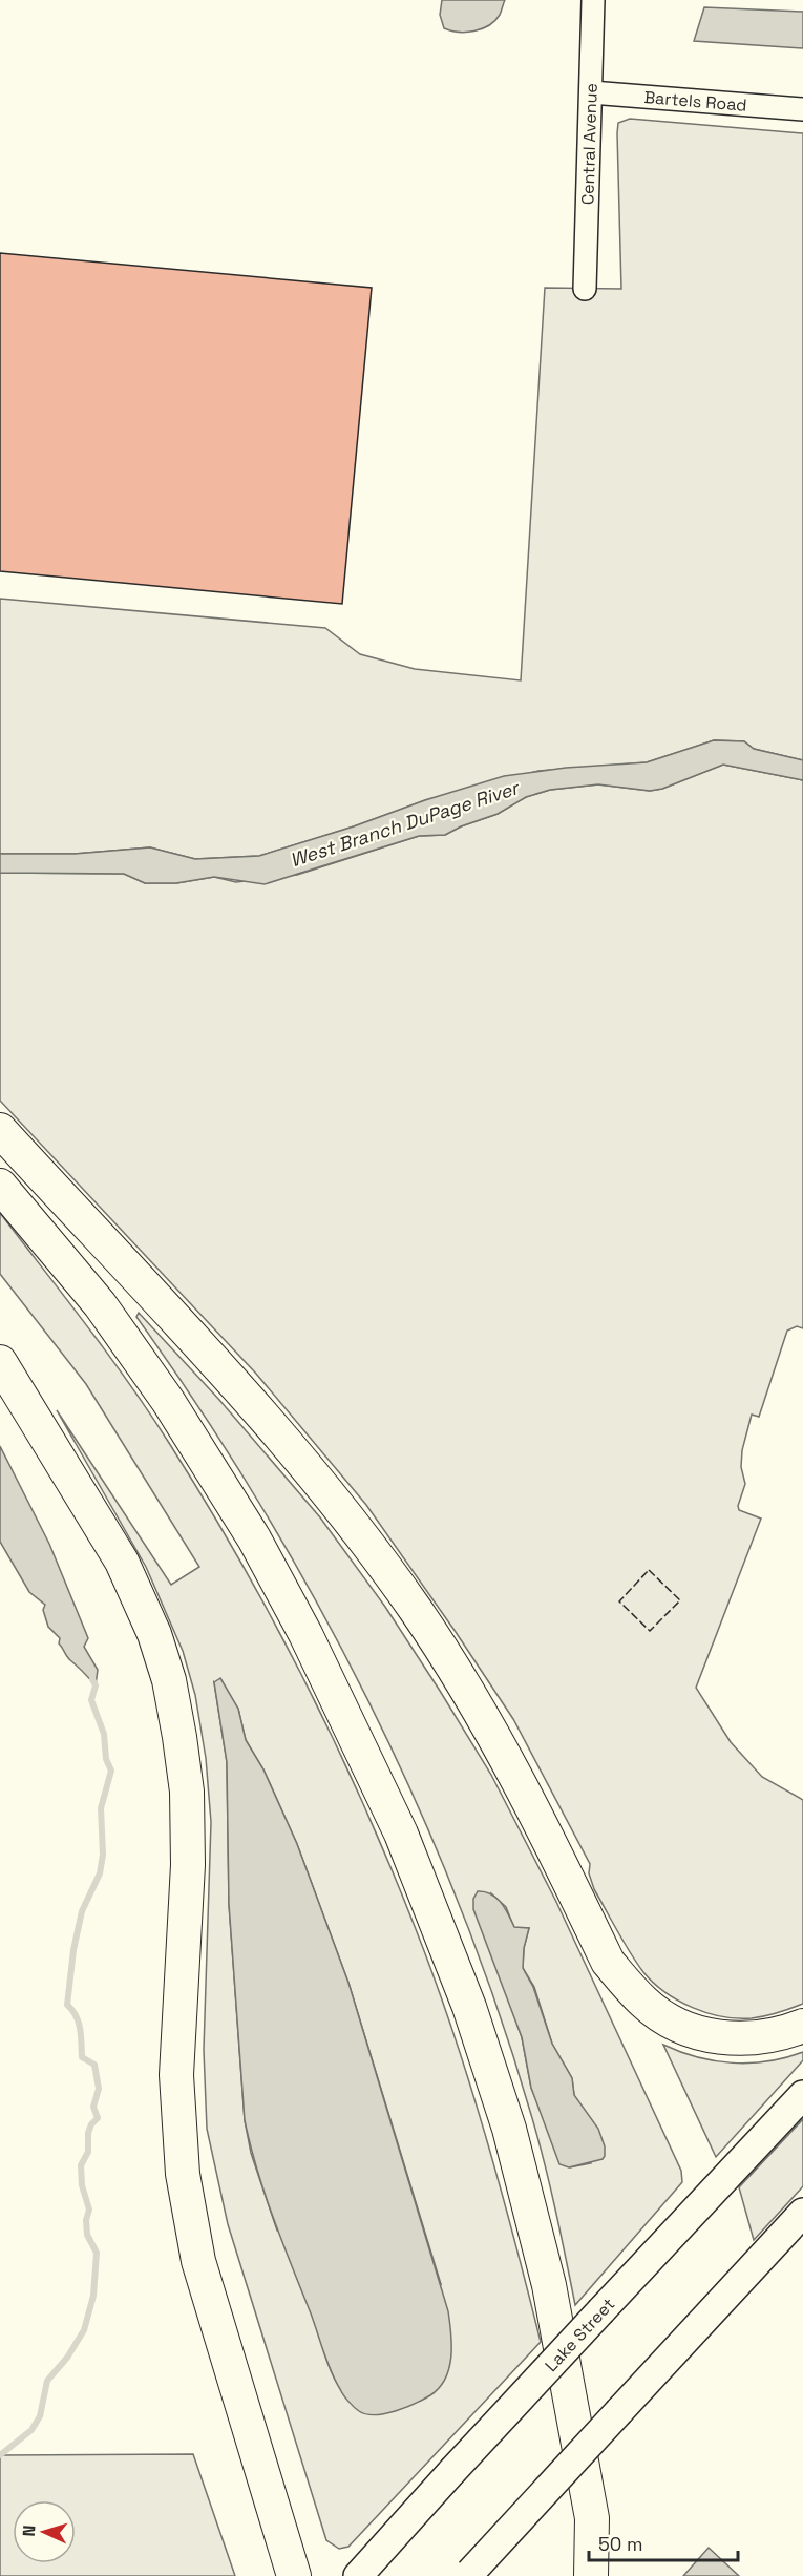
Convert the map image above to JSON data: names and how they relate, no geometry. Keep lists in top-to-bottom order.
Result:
{
  "streets": {
    "main road": ["Lake Street"],
    "street": ["Bartels Road", "Central Avenue"]
  },
  "crossings": [
    ["Bartels Road", "Central Avenue"]
  ],
  "water": ["West Branch DuPage River"],
  "scale_bar": "50 m",
  "north": "left"
}
